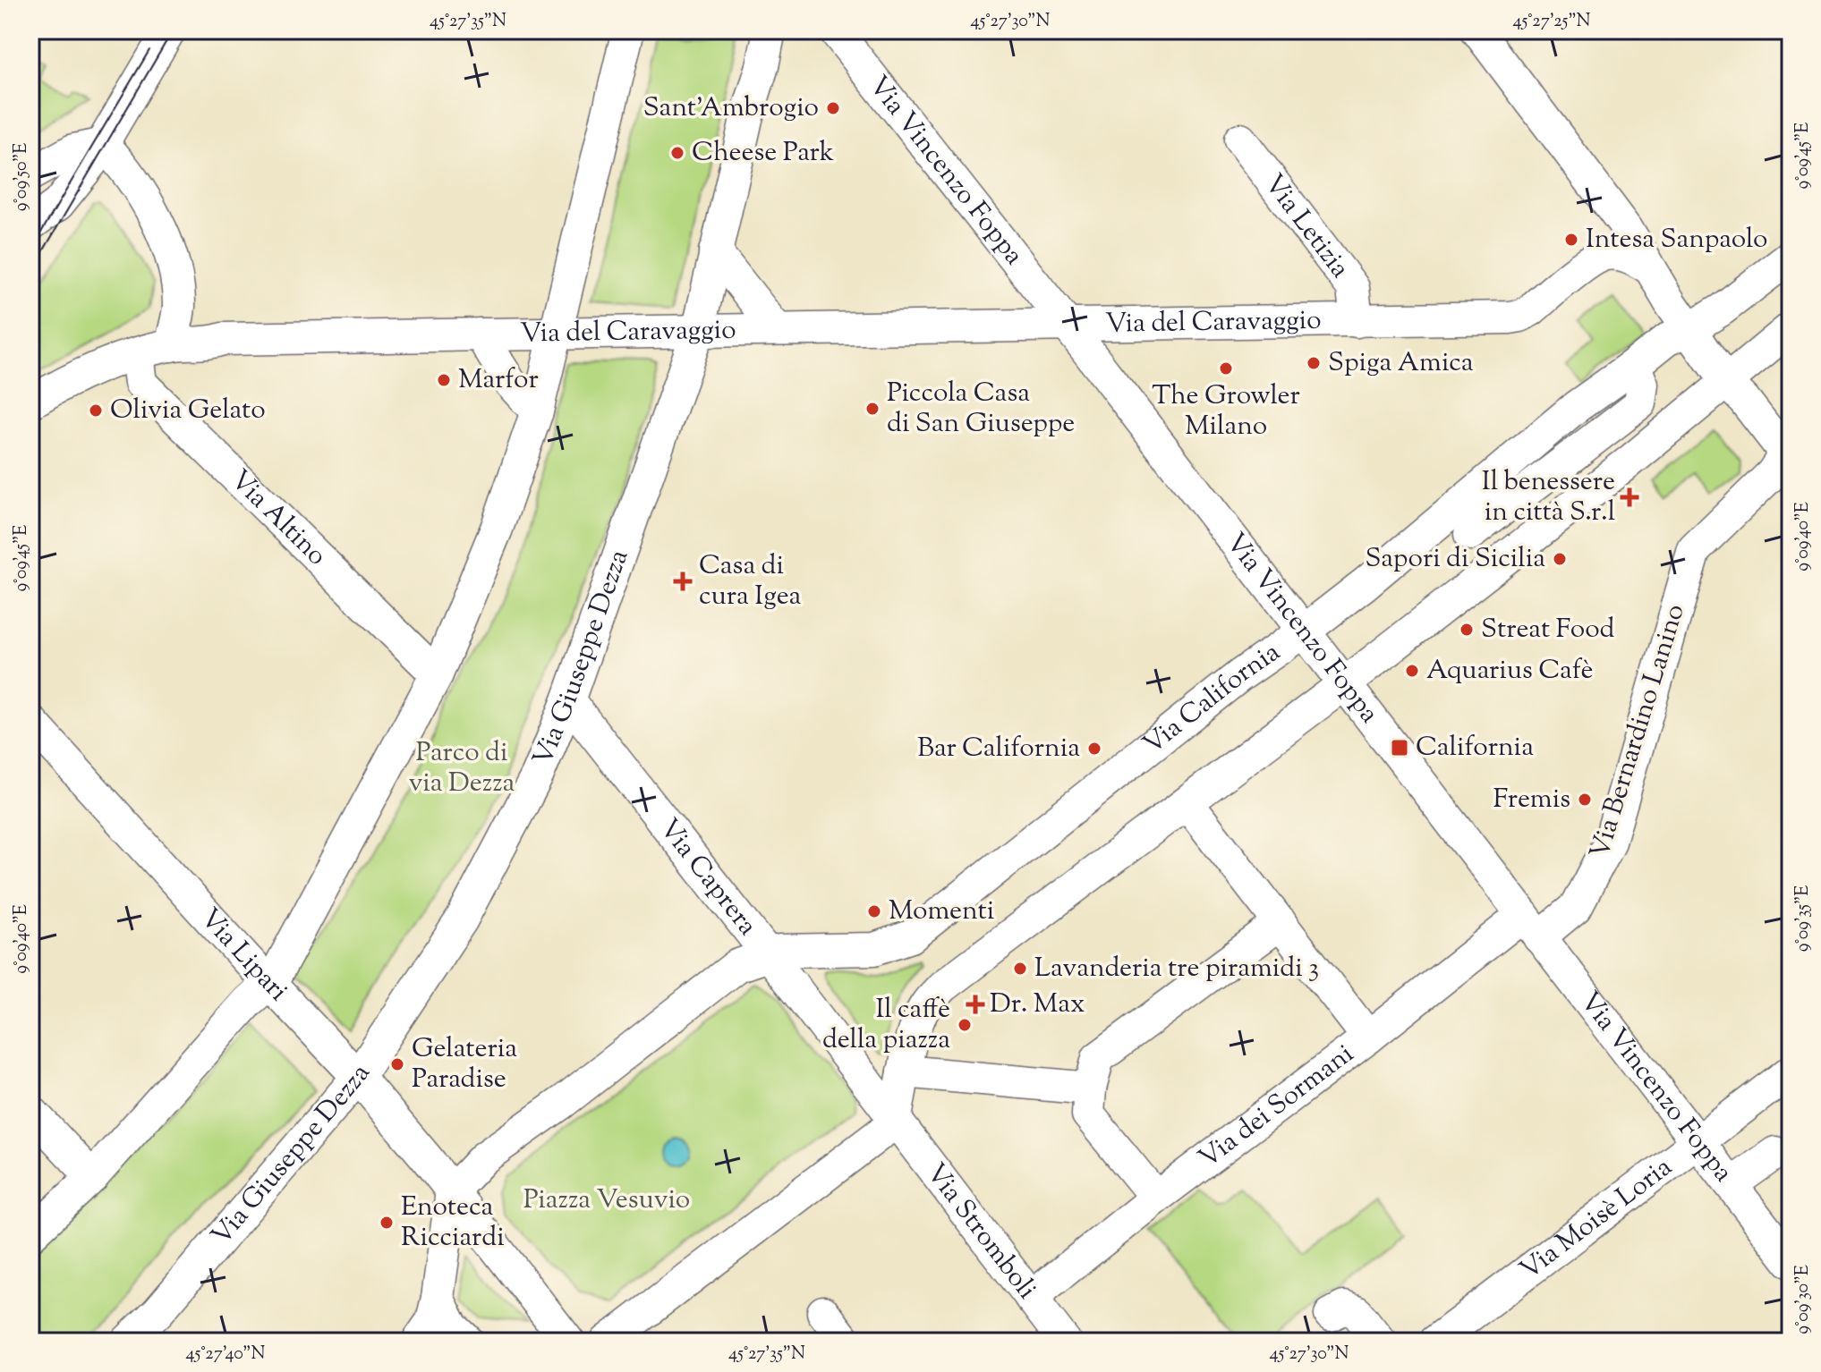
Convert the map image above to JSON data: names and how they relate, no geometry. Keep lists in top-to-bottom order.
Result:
{
  "streets": {
    "street": [
      "Via Vincenzo Foppa",
      "Via Letizia",
      "Via del Caravaggio",
      "Via Altino",
      "Via Giuseppe Dezza",
      "Via California",
      "Via Bernardino Lanino",
      "Via Caprera",
      "Via Lipari",
      "Via dei Sormani",
      "Via Moisè Loria",
      "Via Stromboli"
    ]
  },
  "crossings": [
    ["Via Vincenzo Foppa", "Via del Caravaggio"],
    ["Via Vincenzo Foppa", "Via California"],
    ["Via Vincenzo Foppa", "Via Bernardino Lanino"],
    ["Via Vincenzo Foppa", "Via dei Sormani"],
    ["Via Vincenzo Foppa", "Via Moisè Loria"],
    ["Via Letizia", "Via del Caravaggio"],
    ["Via del Caravaggio", "Via Altino"],
    ["Via del Caravaggio", "Via Giuseppe Dezza"],
    ["Via Giuseppe Dezza", "Via Caprera"],
    ["Via Giuseppe Dezza", "Via Lipari"],
    ["Via California", "Via Caprera"],
    ["Via Bernardino Lanino", "Via dei Sormani"],
    ["Via dei Sormani", "Via Stromboli"]
  ],
  "parks": ["Parco di via Dezza", "Piazza Vesuvio"],
  "places": {
    "other": [
      "Sant'Ambrogio",
      "Cheese Park",
      "Intesa Sanpaolo",
      "Spiga Amica",
      "The Growler Milano",
      "Marfor",
      "Piccola Casa di San Giuseppe",
      "Olivia Gelato",
      "Sapori di Sicilia",
      "Streat Food",
      "Aquarius Cafè",
      "Bar California",
      "Fremis",
      "Momenti",
      "Lavanderia tre piramidi 3",
      "Il caffè della piazza",
      "Gelateria Paradise",
      "Enoteca Ricciardi"
    ],
    "health": ["Il benessere in città S.r.l", "Casa di cura Igea", "Dr. Max"],
    "transit": ["California"]
  },
  "coordinates": [
    "45°27'35\"N",
    "45°27'30\"N",
    "45°27'25\"N",
    "9°09'45\"E",
    "9°09'50\"E",
    "9°09'40\"E",
    "9°09'35\"E",
    "9°09'30\"E",
    "45°27'40\"N"
  ]
}
